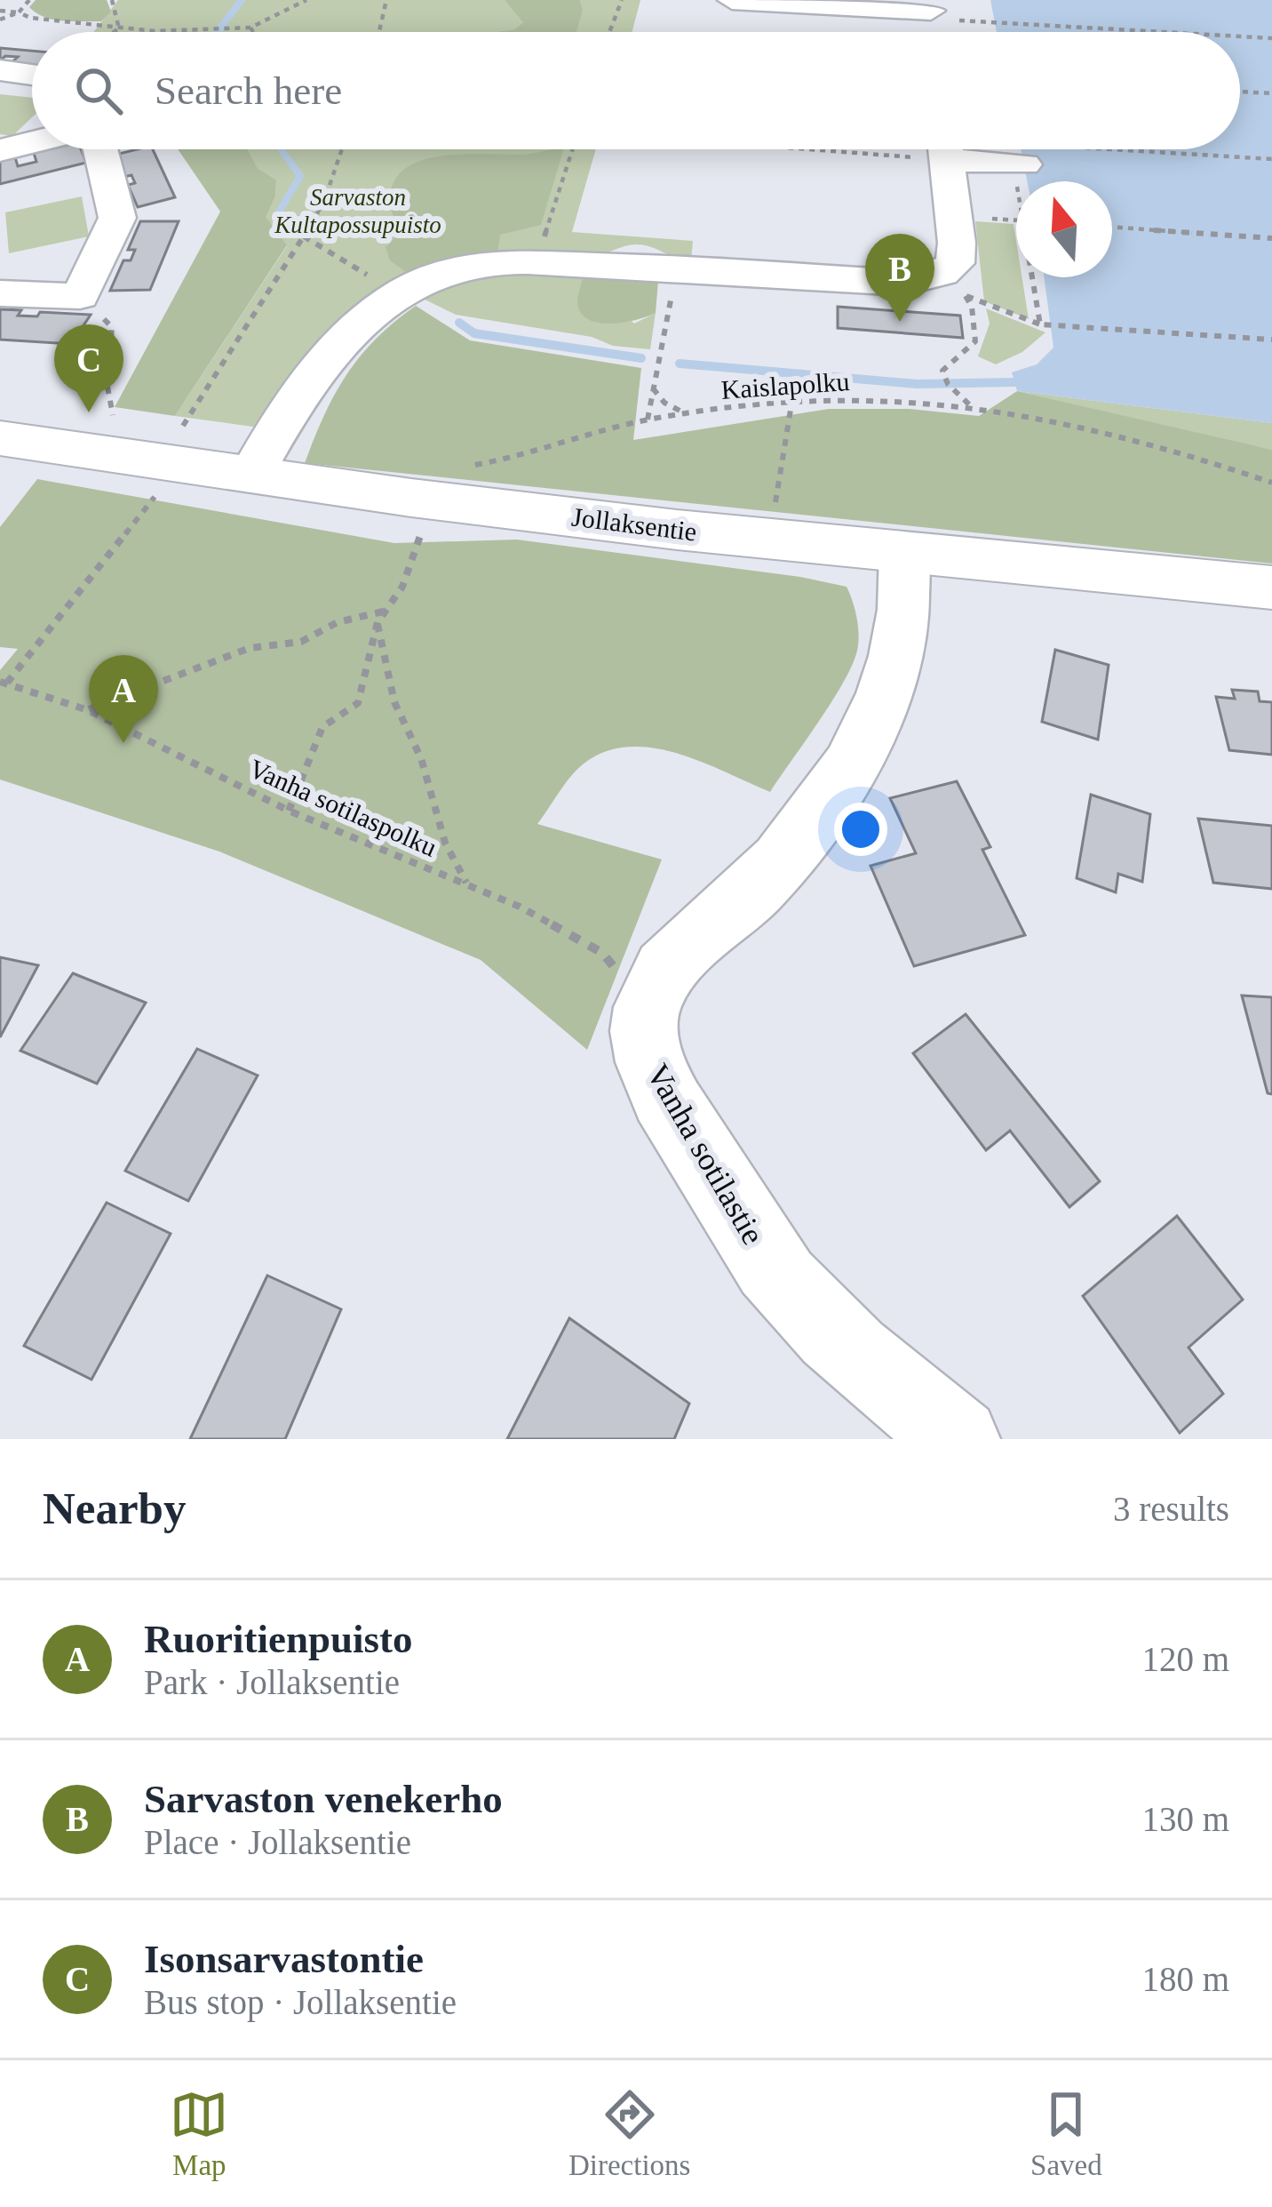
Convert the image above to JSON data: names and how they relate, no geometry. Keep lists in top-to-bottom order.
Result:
{
  "streets": {
    "main road": ["Jollaksentie"],
    "street": ["Vanha sotilastie"],
    "path": ["Kaislapolku", "Vanha sotilaspolku"]
  },
  "crossings": [
    ["Vanha sotilaspolku", "Vanha sotilastie"]
  ],
  "parks": ["Sarvaston Kultapossupuisto"],
  "north": "top",
  "page": {
    "search": "Search here",
    "pins": ["B", "C", "A"],
    "heading": ["Nearby", "3 results"],
    "list": [
      {
        "mark": "A",
        "name": "Ruoritienpuisto",
        "note": "Park · Jollaksentie",
        "value": "120 m"
      },
      {
        "mark": "B",
        "name": "Sarvaston venekerho",
        "note": "Place · Jollaksentie",
        "value": "130 m"
      },
      {
        "mark": "C",
        "name": "Isonsarvastontie",
        "note": "Bus stop · Jollaksentie",
        "value": "180 m"
      }
    ],
    "nav": ["Map", "Directions", "Saved"]
  }
}
